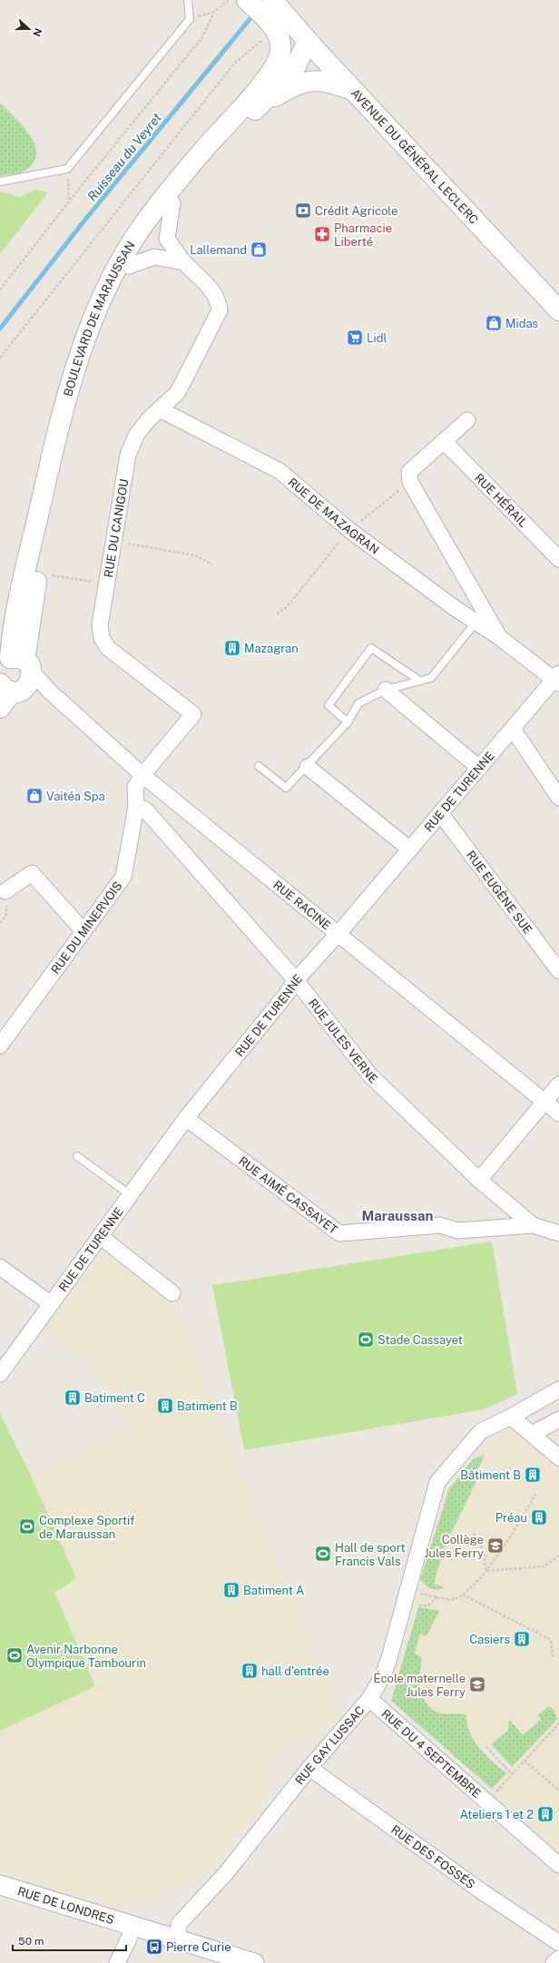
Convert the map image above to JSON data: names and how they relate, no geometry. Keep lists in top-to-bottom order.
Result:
{
  "streets": {
    "main road": ["AVENUE DU GÉNÉRAL LECLERC", "BOULEVARD DE MARAUSSAN"],
    "street": [
      "RUE HÉRAIL",
      "RUE DE MAZAGRAN",
      "RUE DU CANIGOU",
      "RUE DE TURENNE",
      "RUE EUGÈNE SUE",
      "RUE RACINE",
      "RUE DU MINERVOIS",
      "RUE JULES VERNE",
      "RUE AIMÉ CASSAYET",
      "RUE GAY LUSSAC",
      "RUE DU 4 SEPTEMBRE",
      "RUE DES FOSSÉS",
      "RUE DE LONDRES"
    ]
  },
  "crossings": [
    ["AVENUE DU GÉNÉRAL LECLERC", "BOULEVARD DE MARAUSSAN"],
    ["BOULEVARD DE MARAUSSAN", "RUE DU CANIGOU"],
    ["BOULEVARD DE MARAUSSAN", "RUE RACINE"],
    ["RUE DE MAZAGRAN", "RUE DU CANIGOU"],
    ["RUE DE MAZAGRAN", "RUE DE TURENNE"],
    ["RUE DU CANIGOU", "RUE RACINE"],
    ["RUE DU CANIGOU", "RUE DU MINERVOIS"],
    ["RUE DE TURENNE", "RUE EUGÈNE SUE"],
    ["RUE DE TURENNE", "RUE RACINE"],
    ["RUE DE TURENNE", "RUE JULES VERNE"],
    ["RUE DE TURENNE", "RUE AIMÉ CASSAYET"],
    ["RUE RACINE", "RUE DU MINERVOIS"],
    ["RUE DU MINERVOIS", "RUE JULES VERNE"],
    ["RUE JULES VERNE", "RUE AIMÉ CASSAYET"],
    ["RUE GAY LUSSAC", "RUE DU 4 SEPTEMBRE"],
    ["RUE GAY LUSSAC", "RUE DES FOSSÉS"],
    ["RUE GAY LUSSAC", "RUE DE LONDRES"]
  ],
  "districts": ["Maraussan"],
  "water": ["Ruisseau du Veyret"],
  "places": {
    "bank": ["Crédit Agricole"],
    "pharmacy": ["Pharmacie Liberté"],
    "shop": ["Lallemand", "Midas", "Vaitéa Spa"],
    "supermarket": ["Lidl"],
    "building": [
      "Mazagran",
      "Batiment C",
      "Batiment B",
      "Bâtiment B",
      "Préau",
      "Batiment A",
      "Casiers",
      "hall d'entrée",
      "Ateliers 1 et 2"
    ],
    "sports": [
      "Stade Cassayet",
      "Complexe Sportif de Maraussan",
      "Hall de sport Francis Vals",
      "Avenir Narbonne Olympique Tambourin"
    ],
    "school or university": ["Collège Jules Ferry", "École maternelle Jules Ferry"],
    "bus stop": ["Pierre Curie"]
  },
  "scale_bar": "50 m",
  "north": "right"
}
